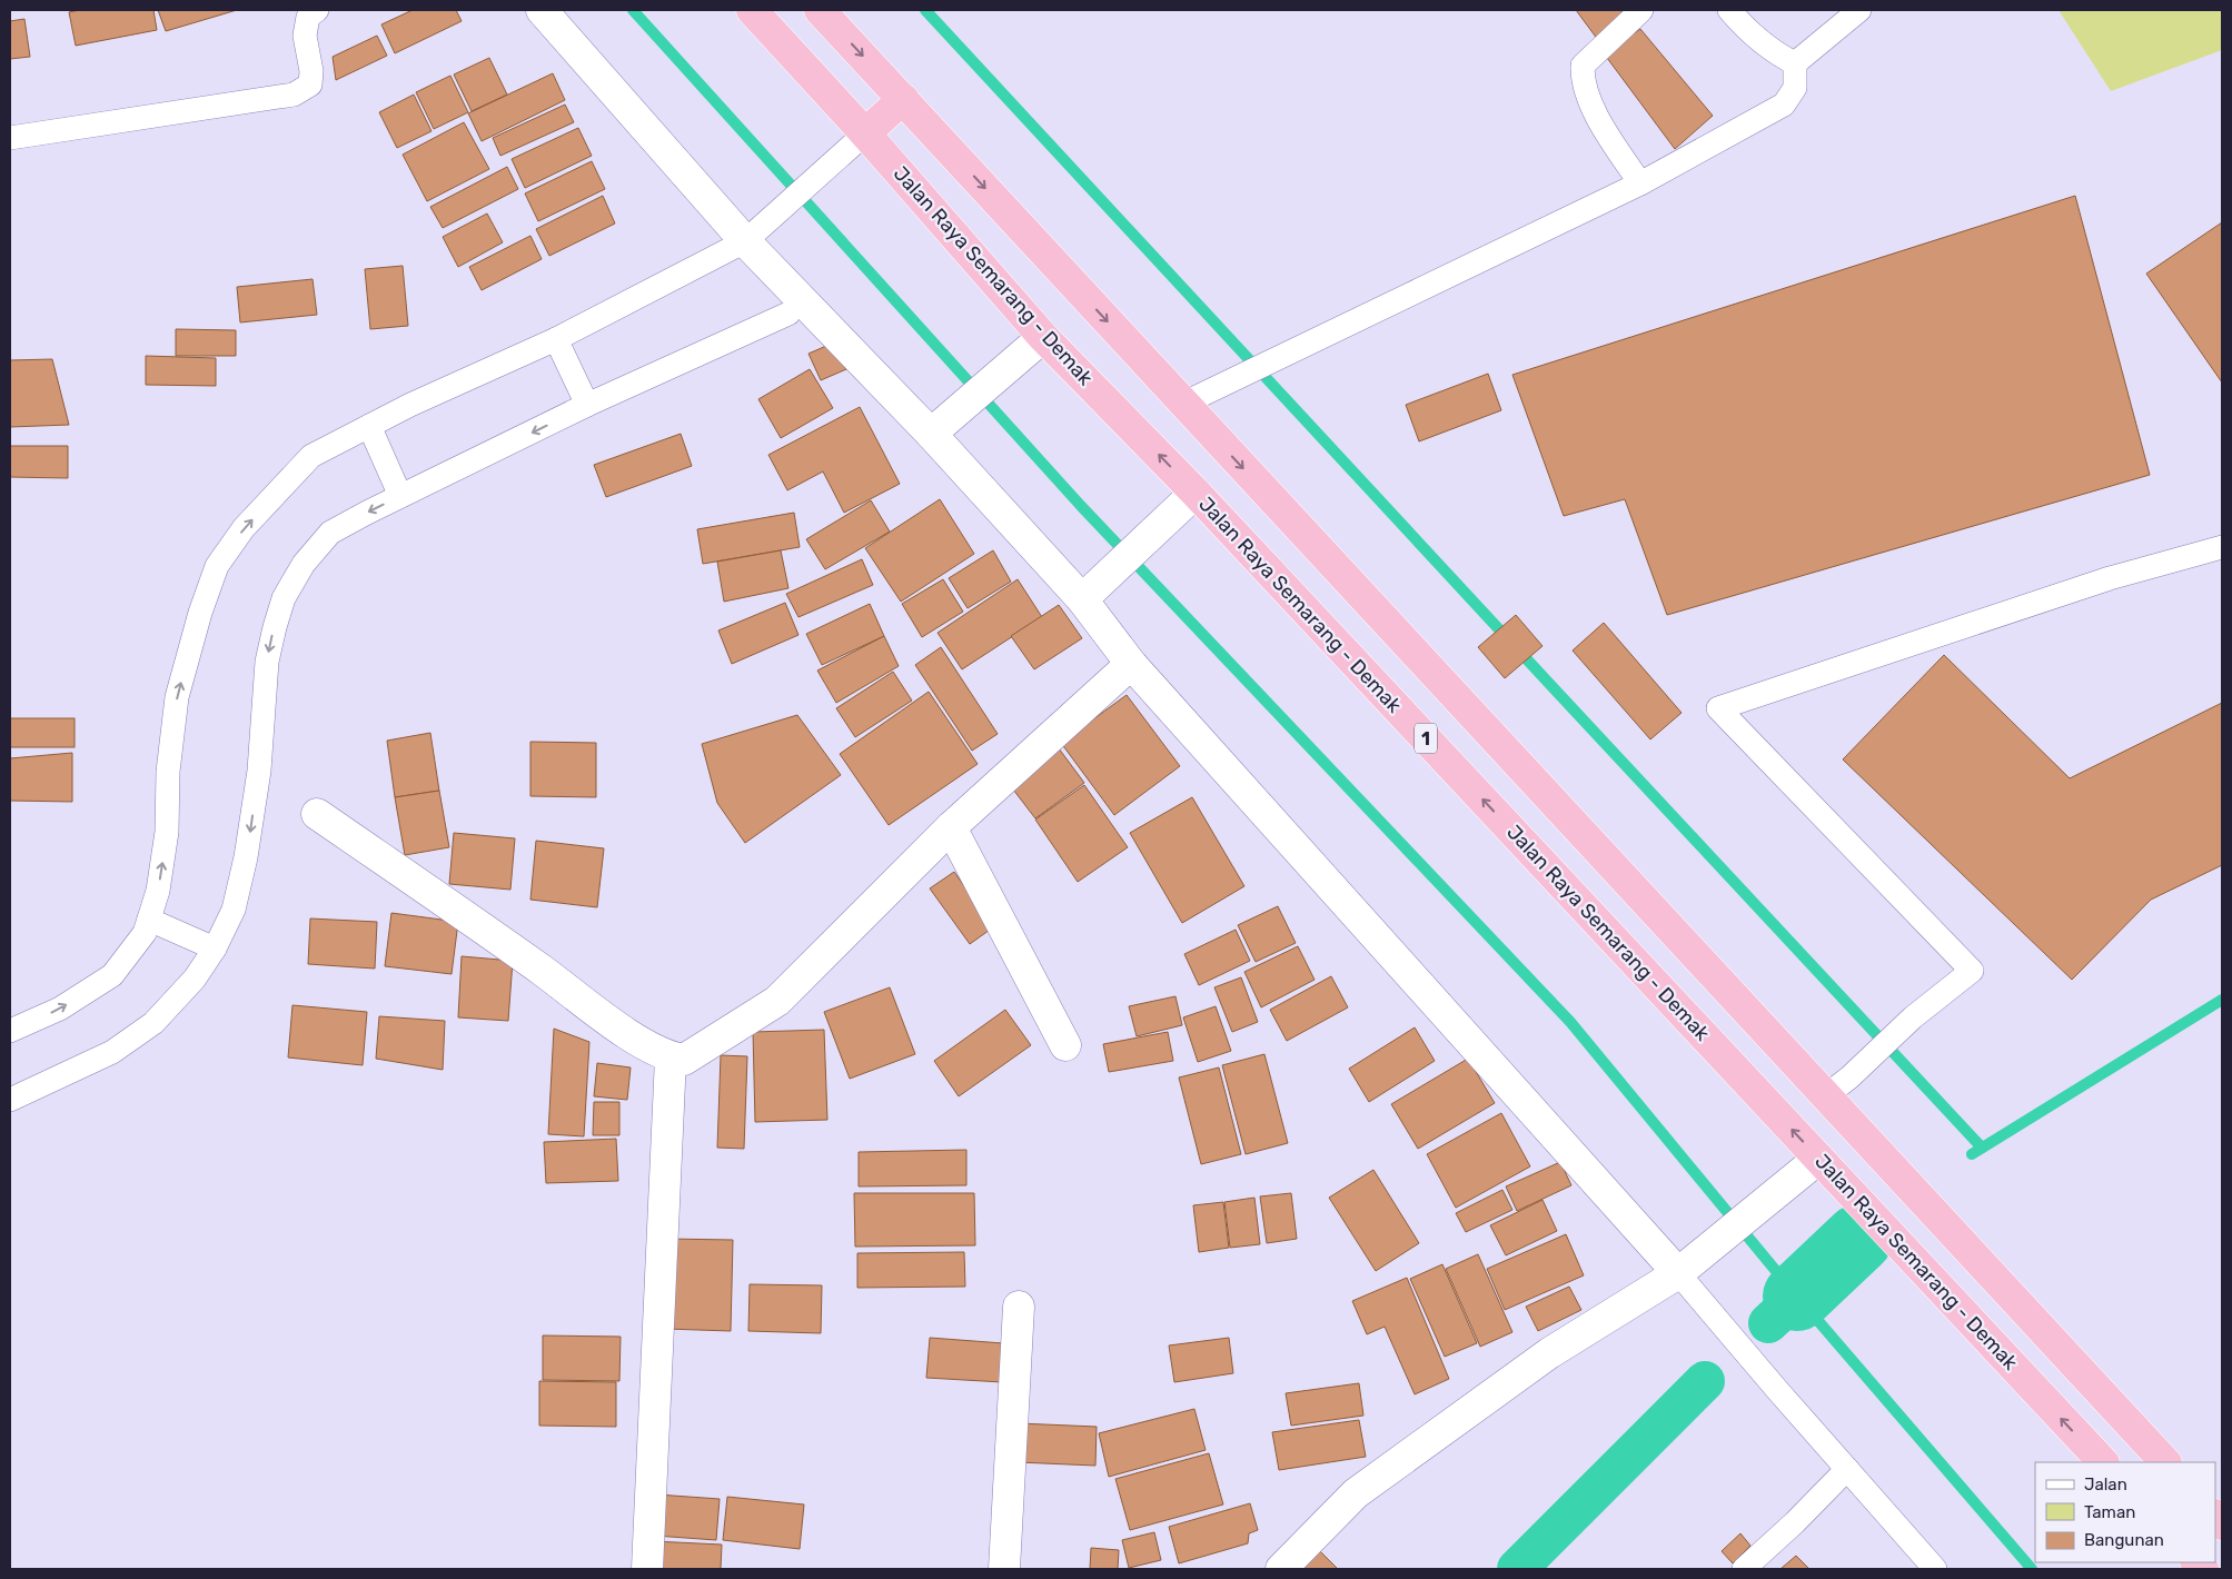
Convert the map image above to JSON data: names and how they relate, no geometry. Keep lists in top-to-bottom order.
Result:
{
  "streets": {
    "highway": ["Jalan Raya Semarang - Demak", "1"]
  },
  "legend": ["Jalan", "Taman", "Bangunan"]
}
